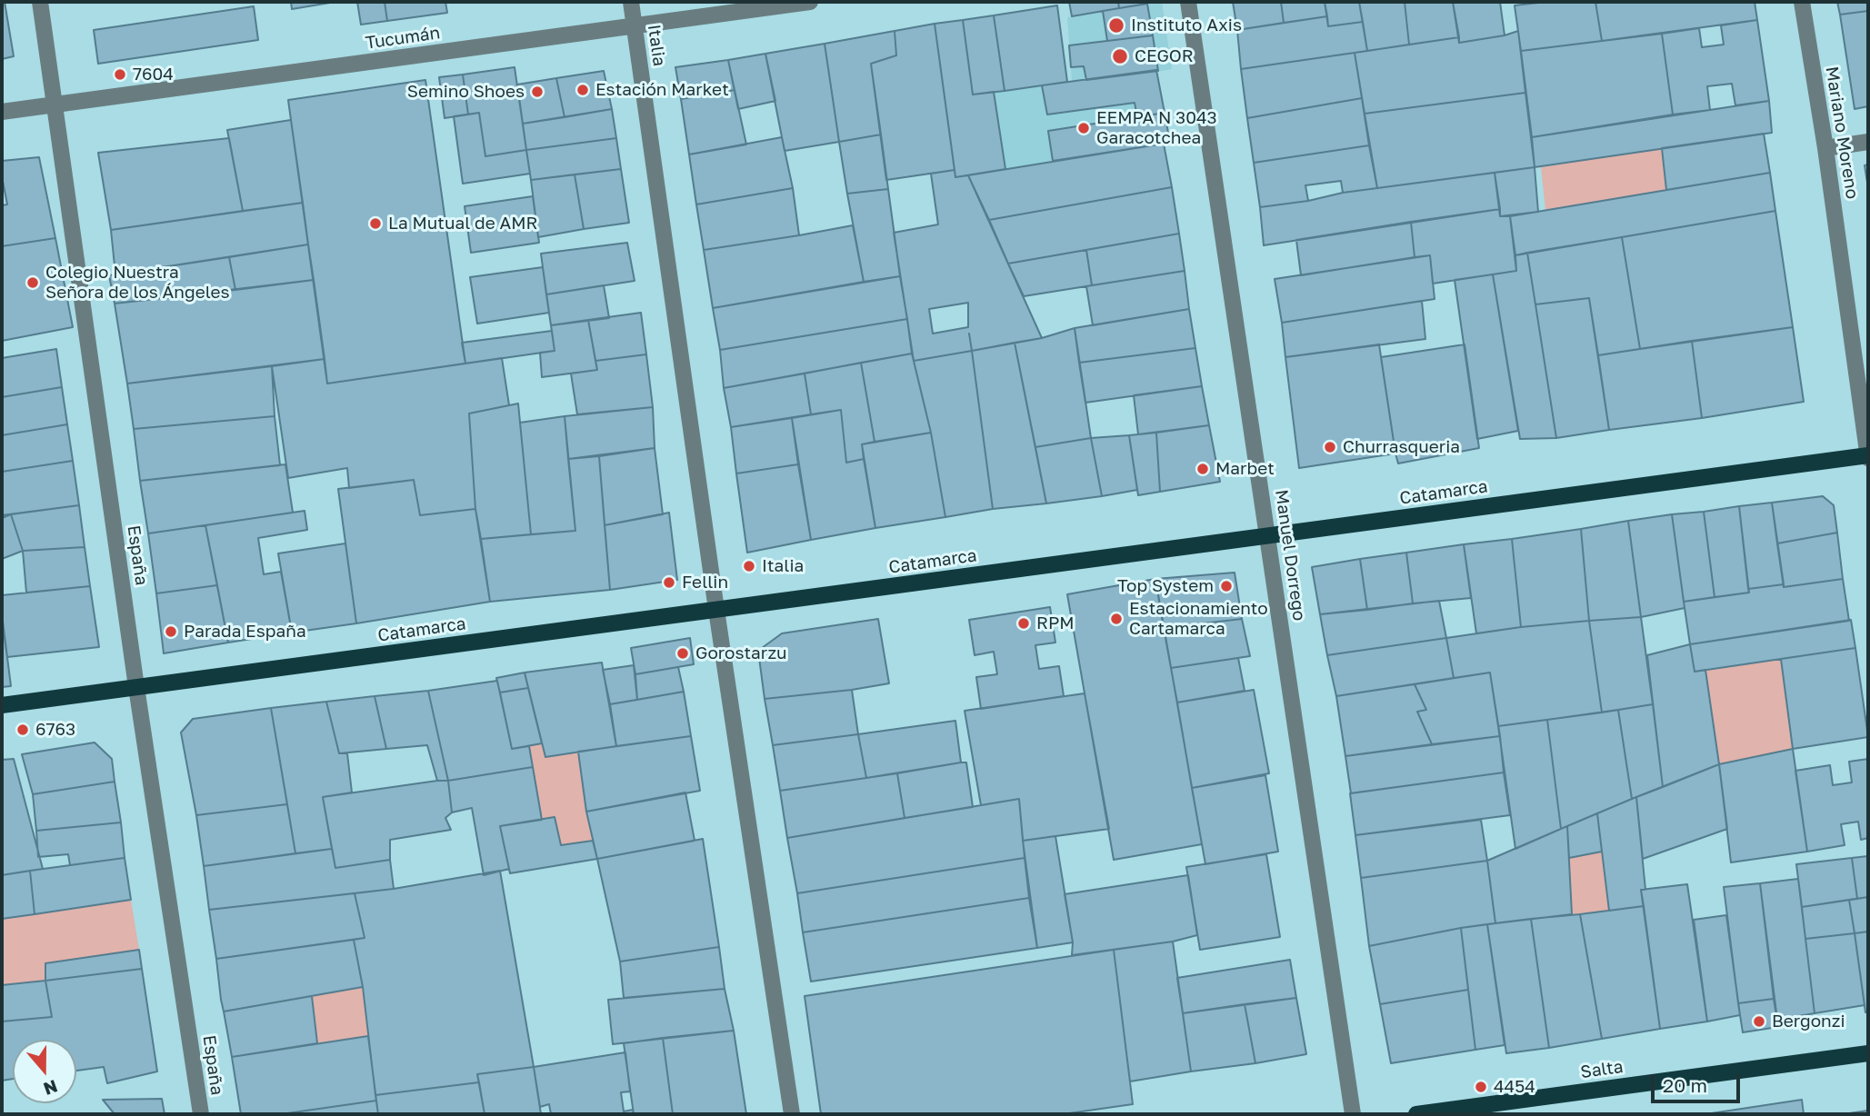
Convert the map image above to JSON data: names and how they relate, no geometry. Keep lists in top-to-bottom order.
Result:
{
  "streets": {
    "main road": ["Catamarca", "Salta"],
    "street": [
      "Tucumán",
      "Italia",
      "Mariano Moreno",
      "España",
      "Manuel Dorrego"
    ]
  },
  "crossings": [
    ["Tucumán", "Italia"],
    ["Tucumán", "España"],
    ["Italia", "Catamarca"],
    ["Mariano Moreno", "Catamarca"],
    ["Catamarca", "España"],
    ["Catamarca", "Manuel Dorrego"]
  ],
  "places": [
    "Instituto Axis",
    "CEGOR",
    "7604",
    "Estación Market",
    "Semino Shoes",
    "EEMPA N 3043 Garacotchea",
    "La Mutual de AMR",
    "Colegio Nuestra Señora de los Ángeles",
    "Churrasqueria",
    "Marbet",
    "Italia",
    "Fellin",
    "Top System",
    "Estacionamiento Cartamarca",
    "RPM",
    "Parada España",
    "Gorostarzu",
    "6763",
    "Bergonzi",
    "4454"
  ],
  "scale_bar": "20 m",
  "north": "bottom"
}
